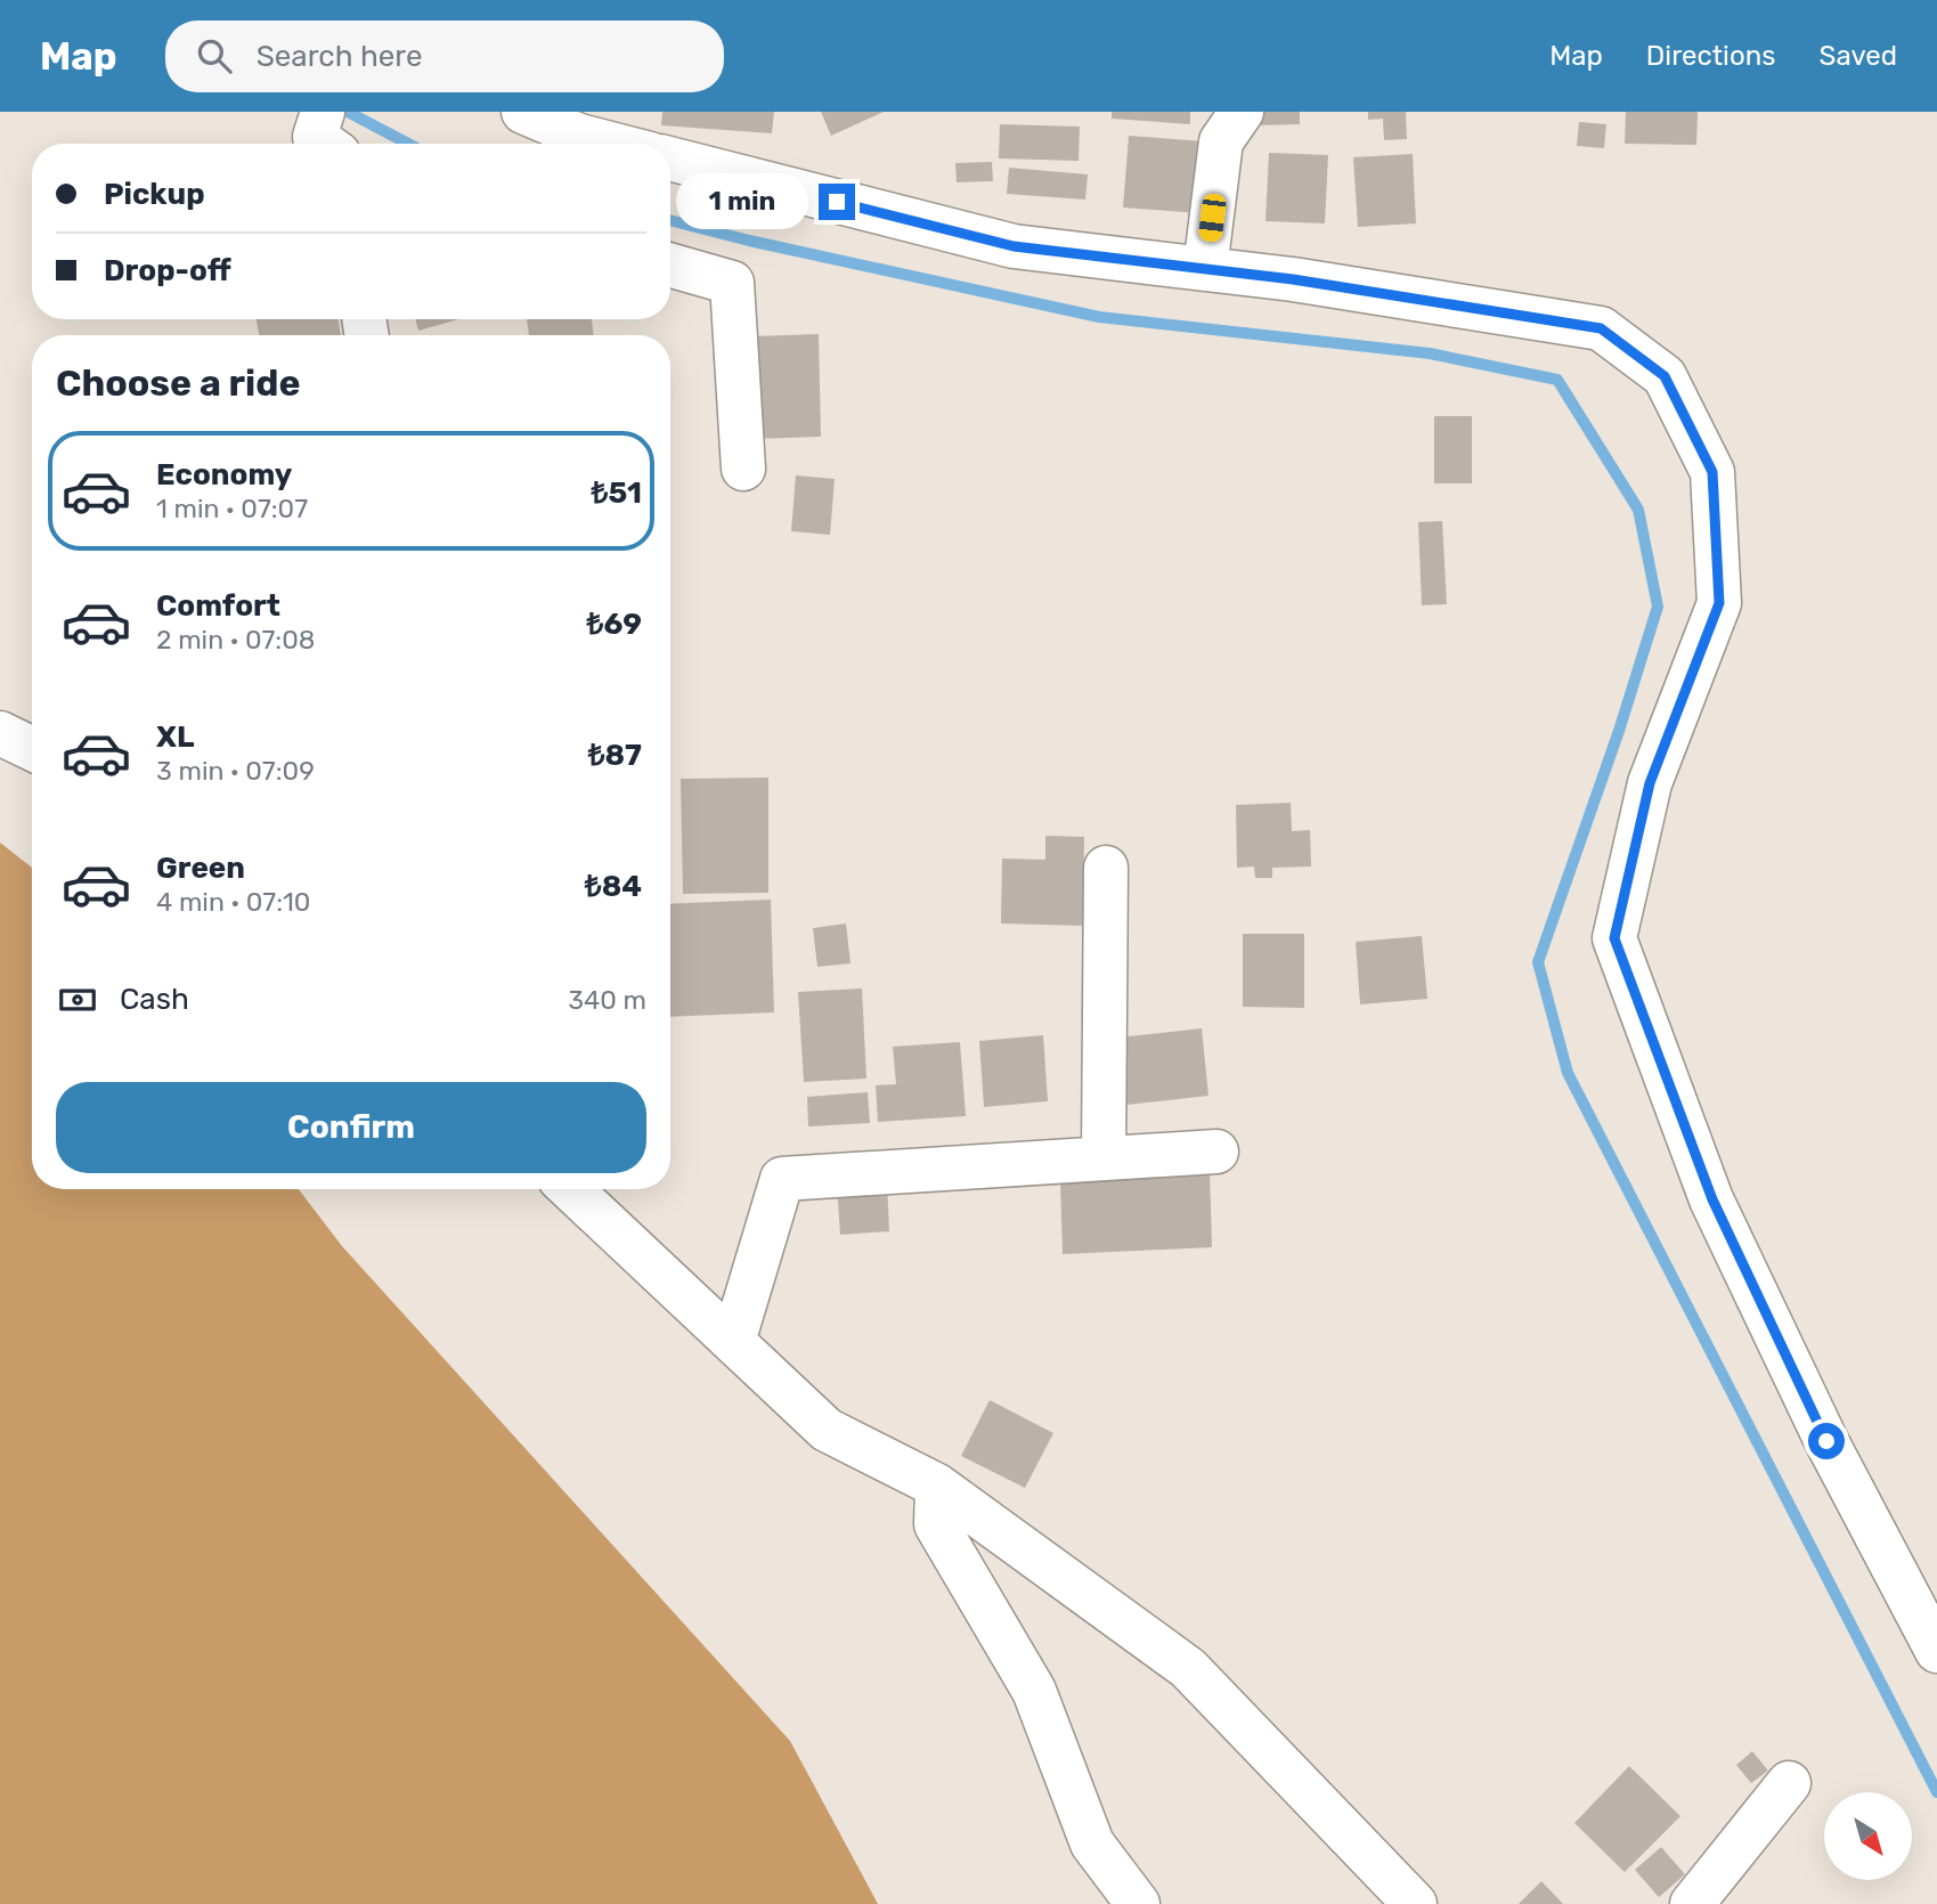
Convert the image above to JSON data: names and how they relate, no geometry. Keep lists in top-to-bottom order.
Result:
{
  "north": "bottom right",
  "page": {
    "header": "Map",
    "search": "Search here",
    "nav": ["Map", "Directions", "Saved"],
    "banner": ["Pickup", "Drop-off"],
    "bubble": "1 min",
    "heading": "Choose a ride",
    "list": [
      {
        "name": "Economy",
        "note": "1 min · 07:07",
        "value": "₺51"
      },
      {
        "name": "Comfort",
        "note": "2 min · 07:08",
        "value": "₺69"
      },
      {
        "name": "XL",
        "note": "3 min · 07:09",
        "value": "₺87"
      },
      {
        "name": "Green",
        "note": "4 min · 07:10",
        "value": "₺84"
      }
    ],
    "pay": ["Cash", "340 m"],
    "buttons": "Confirm"
  }
}
